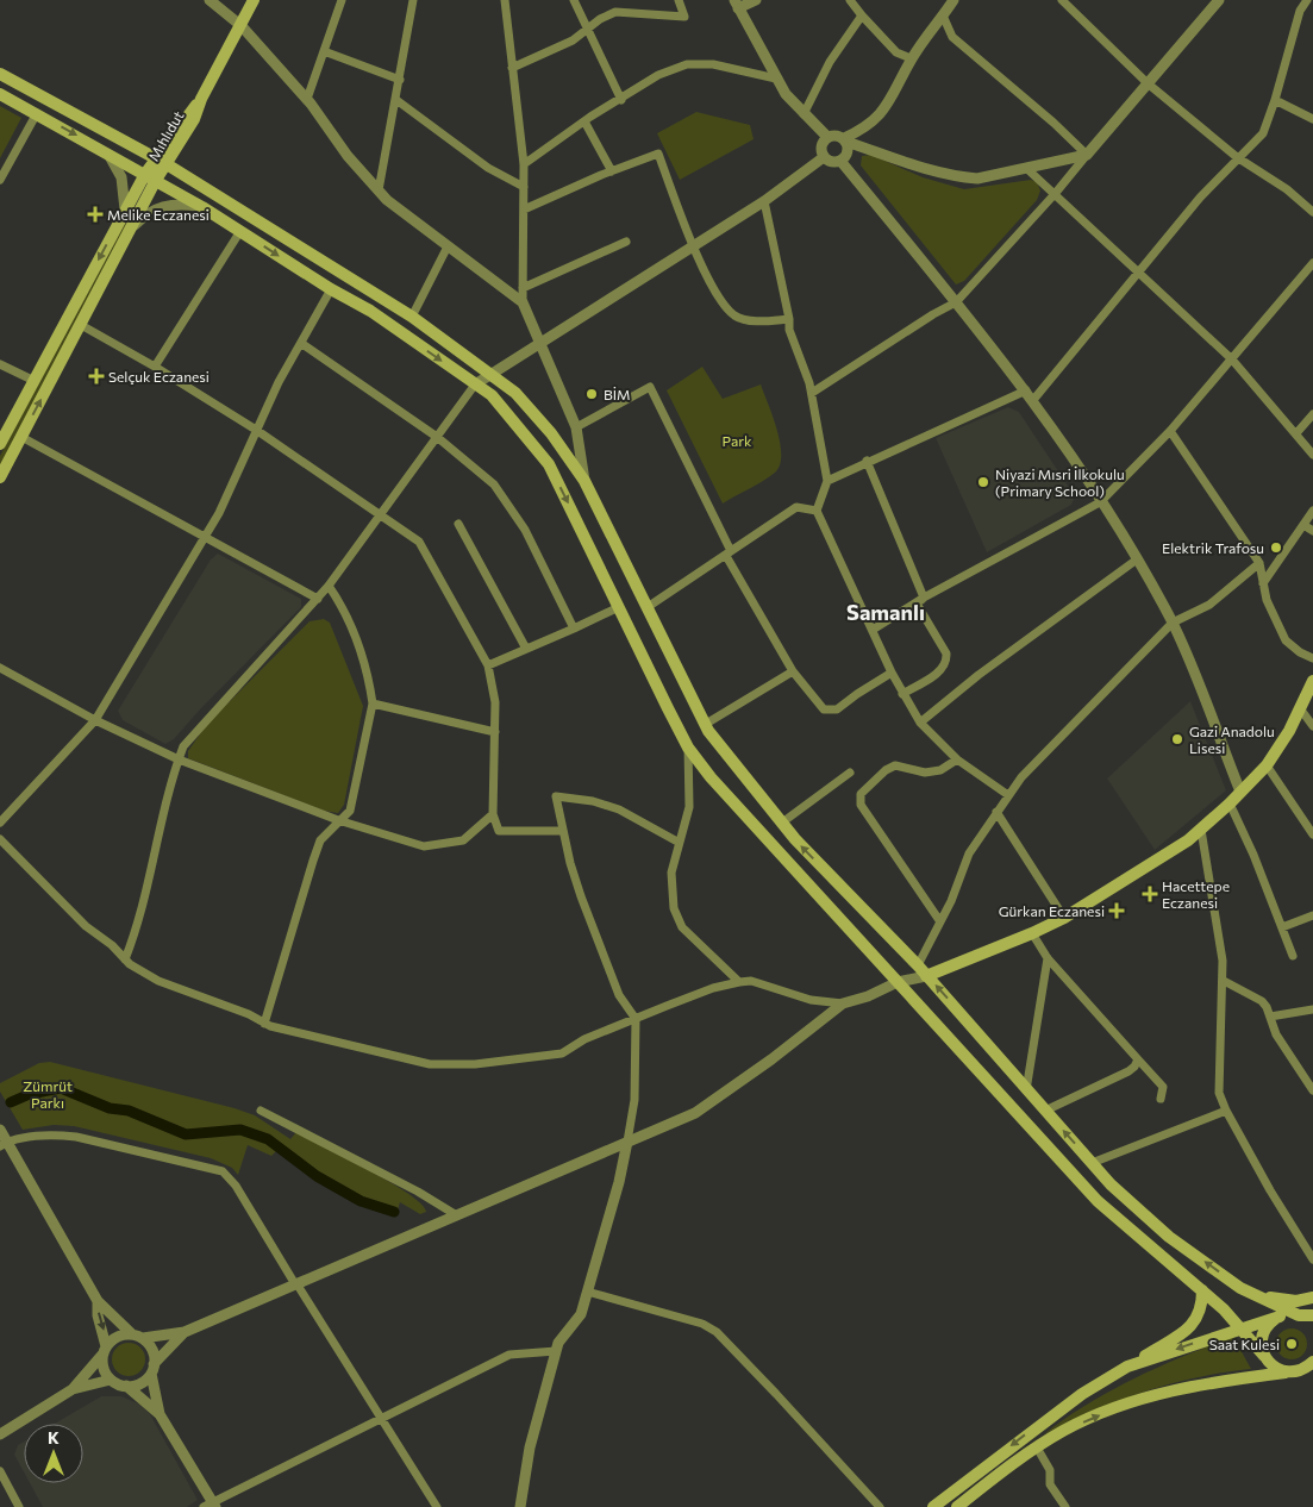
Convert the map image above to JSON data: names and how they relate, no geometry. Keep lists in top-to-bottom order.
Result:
{
  "streets": {
    "main road": ["Mıhlıdut"]
  },
  "districts": ["Samanlı"],
  "parks": ["Park", "Zümrüt Parkı"],
  "places": {
    "health": [
      "Melike Eczanesi",
      "Selçuk Eczanesi",
      "Hacettepe Eczanesi",
      "Gürkan Eczanesi"
    ],
    "other": [
      "BİM",
      "Niyazi Mısri İlkokulu (Primary School)",
      "Elektrik Trafosu",
      "Gazi Anadolu Lisesi",
      "Saat Kulesi"
    ]
  },
  "north": "top"
}
